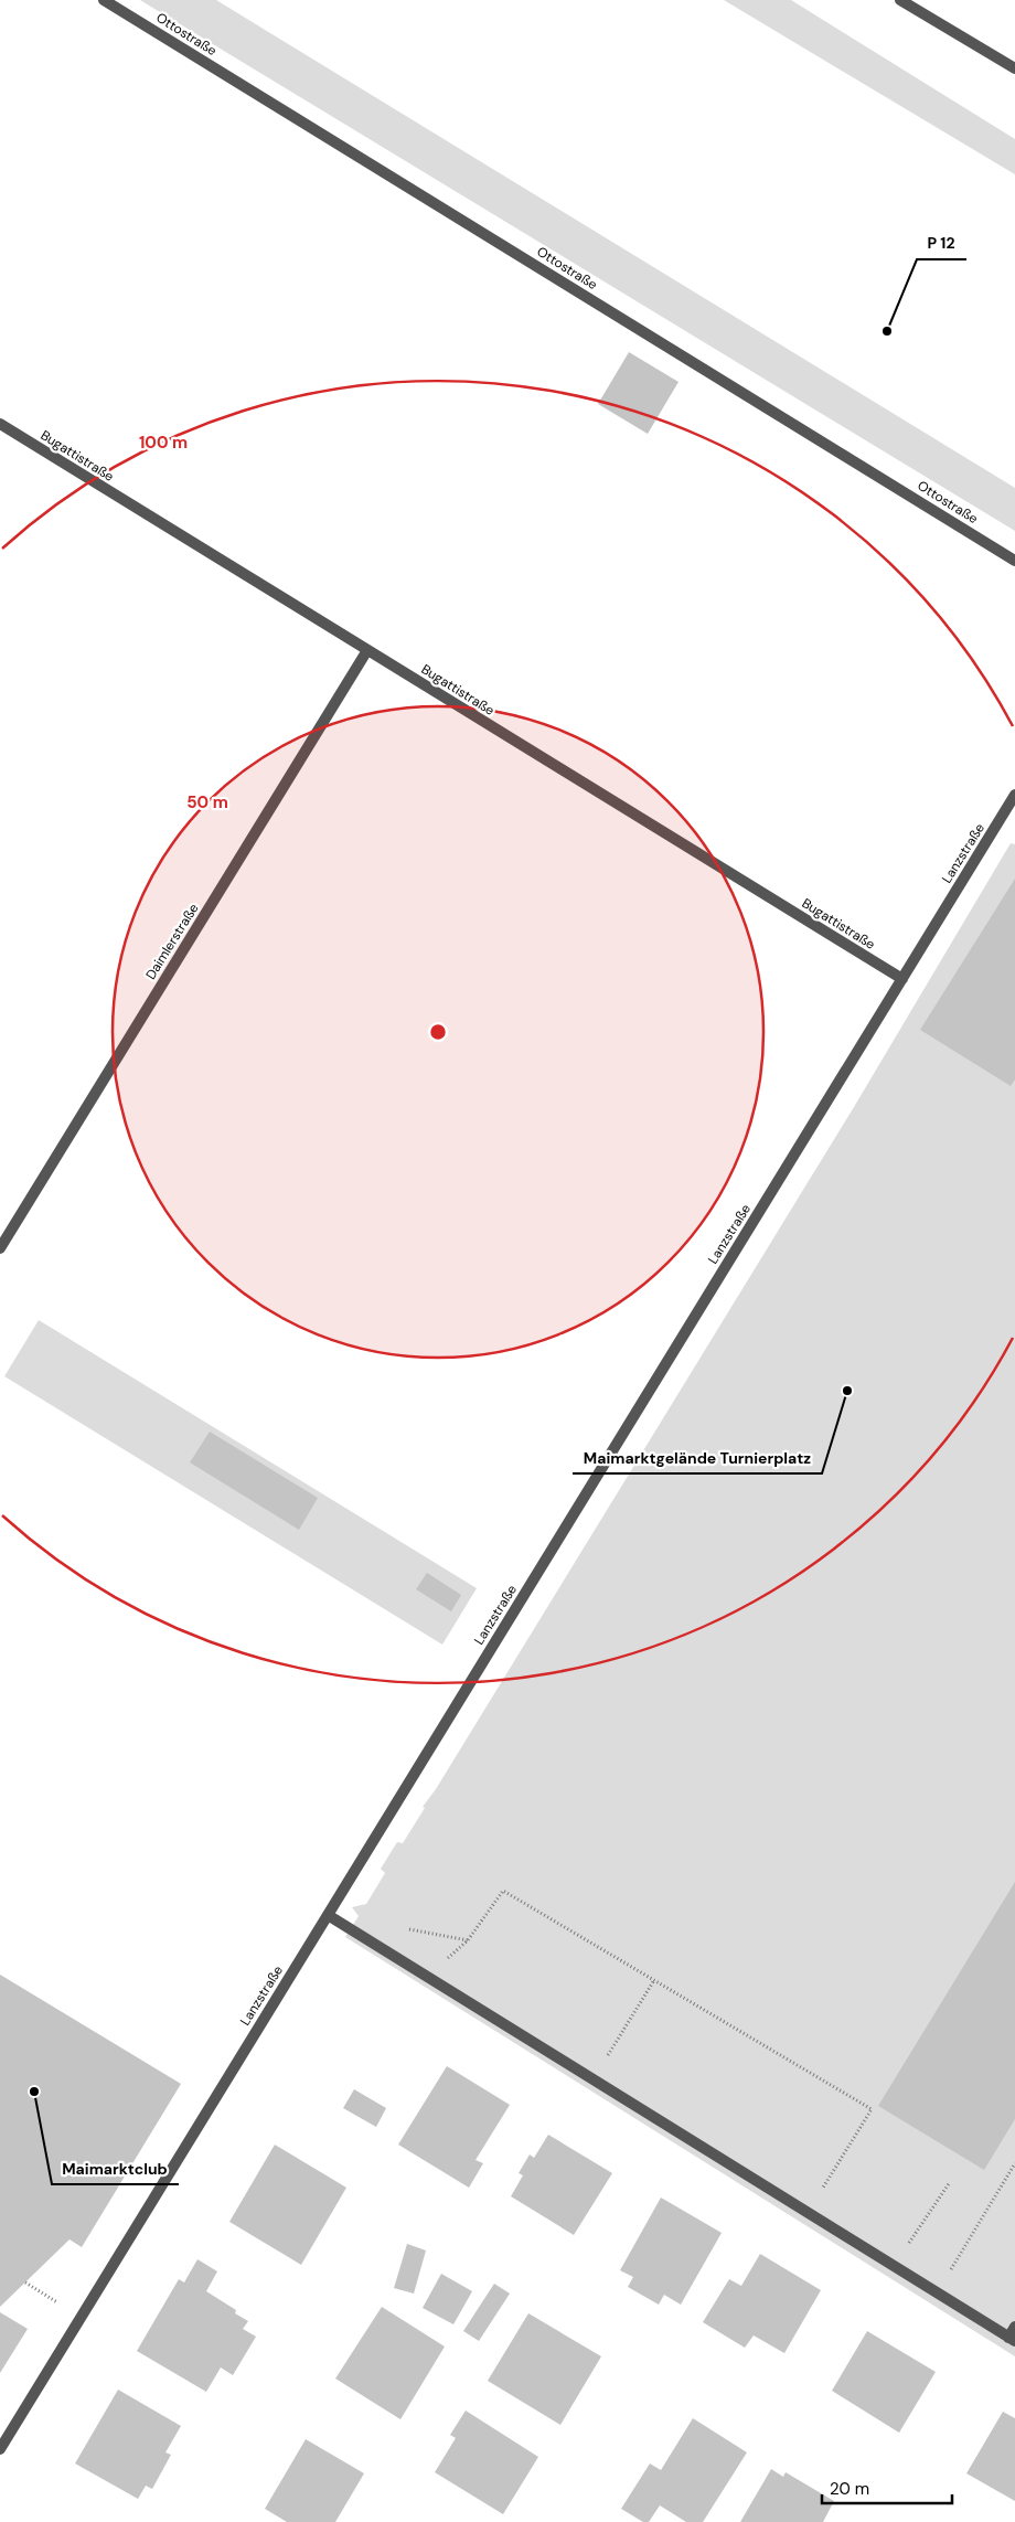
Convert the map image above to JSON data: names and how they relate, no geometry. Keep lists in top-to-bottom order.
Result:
{
  "streets": {
    "lane": [
      "Ottostraße",
      "Bugattistraße",
      "Lanzstraße",
      "Daimlerstraße"
    ]
  },
  "crossings": [
    ["Bugattistraße", "Lanzstraße"],
    ["Bugattistraße", "Daimlerstraße"]
  ],
  "places": ["P 12", "Maimarktgelände Turnierplatz", "Maimarktclub"],
  "scale_bar": "20 m",
  "rings": ["100 m", "50 m"]
}
